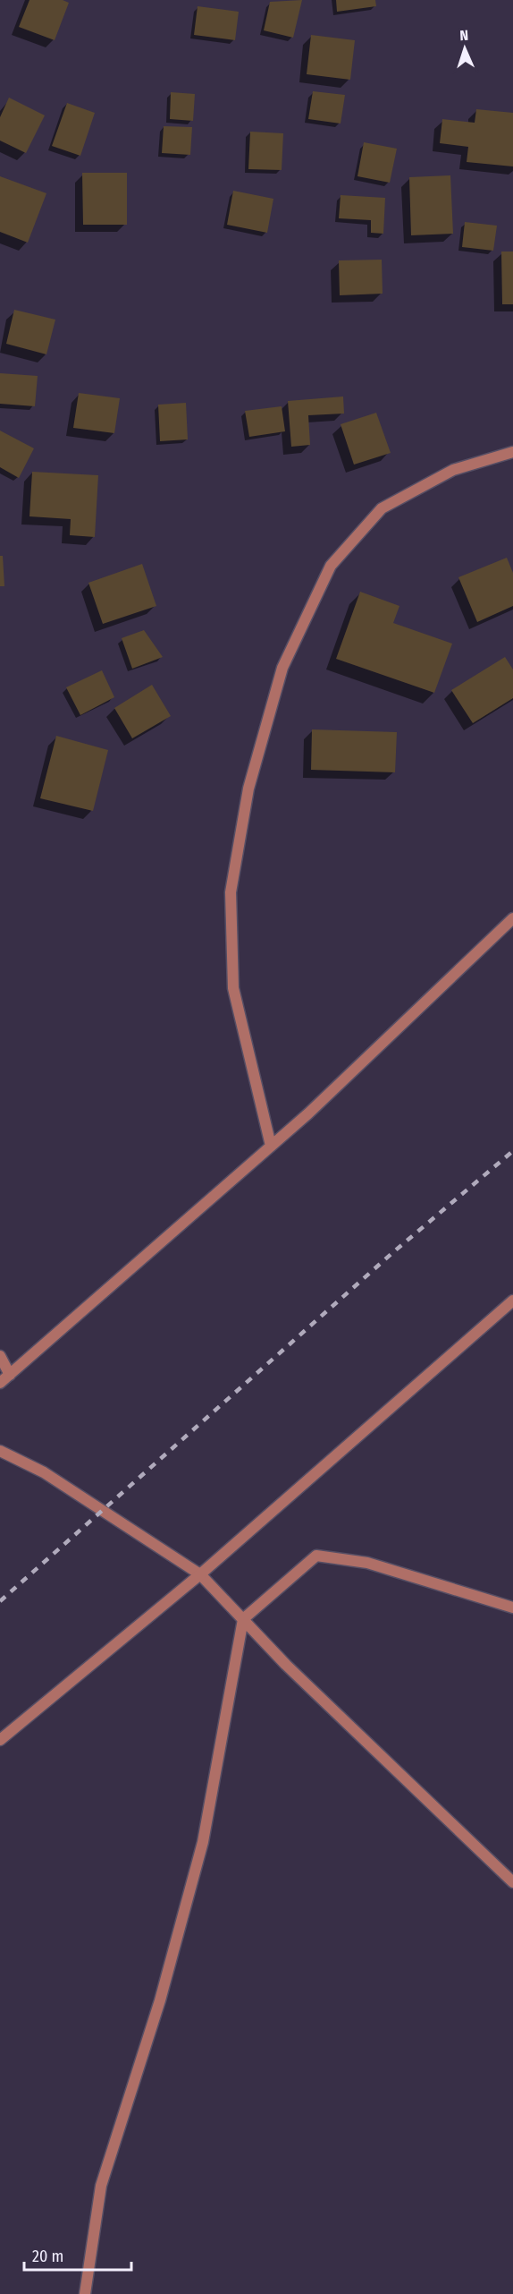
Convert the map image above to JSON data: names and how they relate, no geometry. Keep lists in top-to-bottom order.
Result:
{
  "scale_bar": "20 m",
  "north": "top"
}
